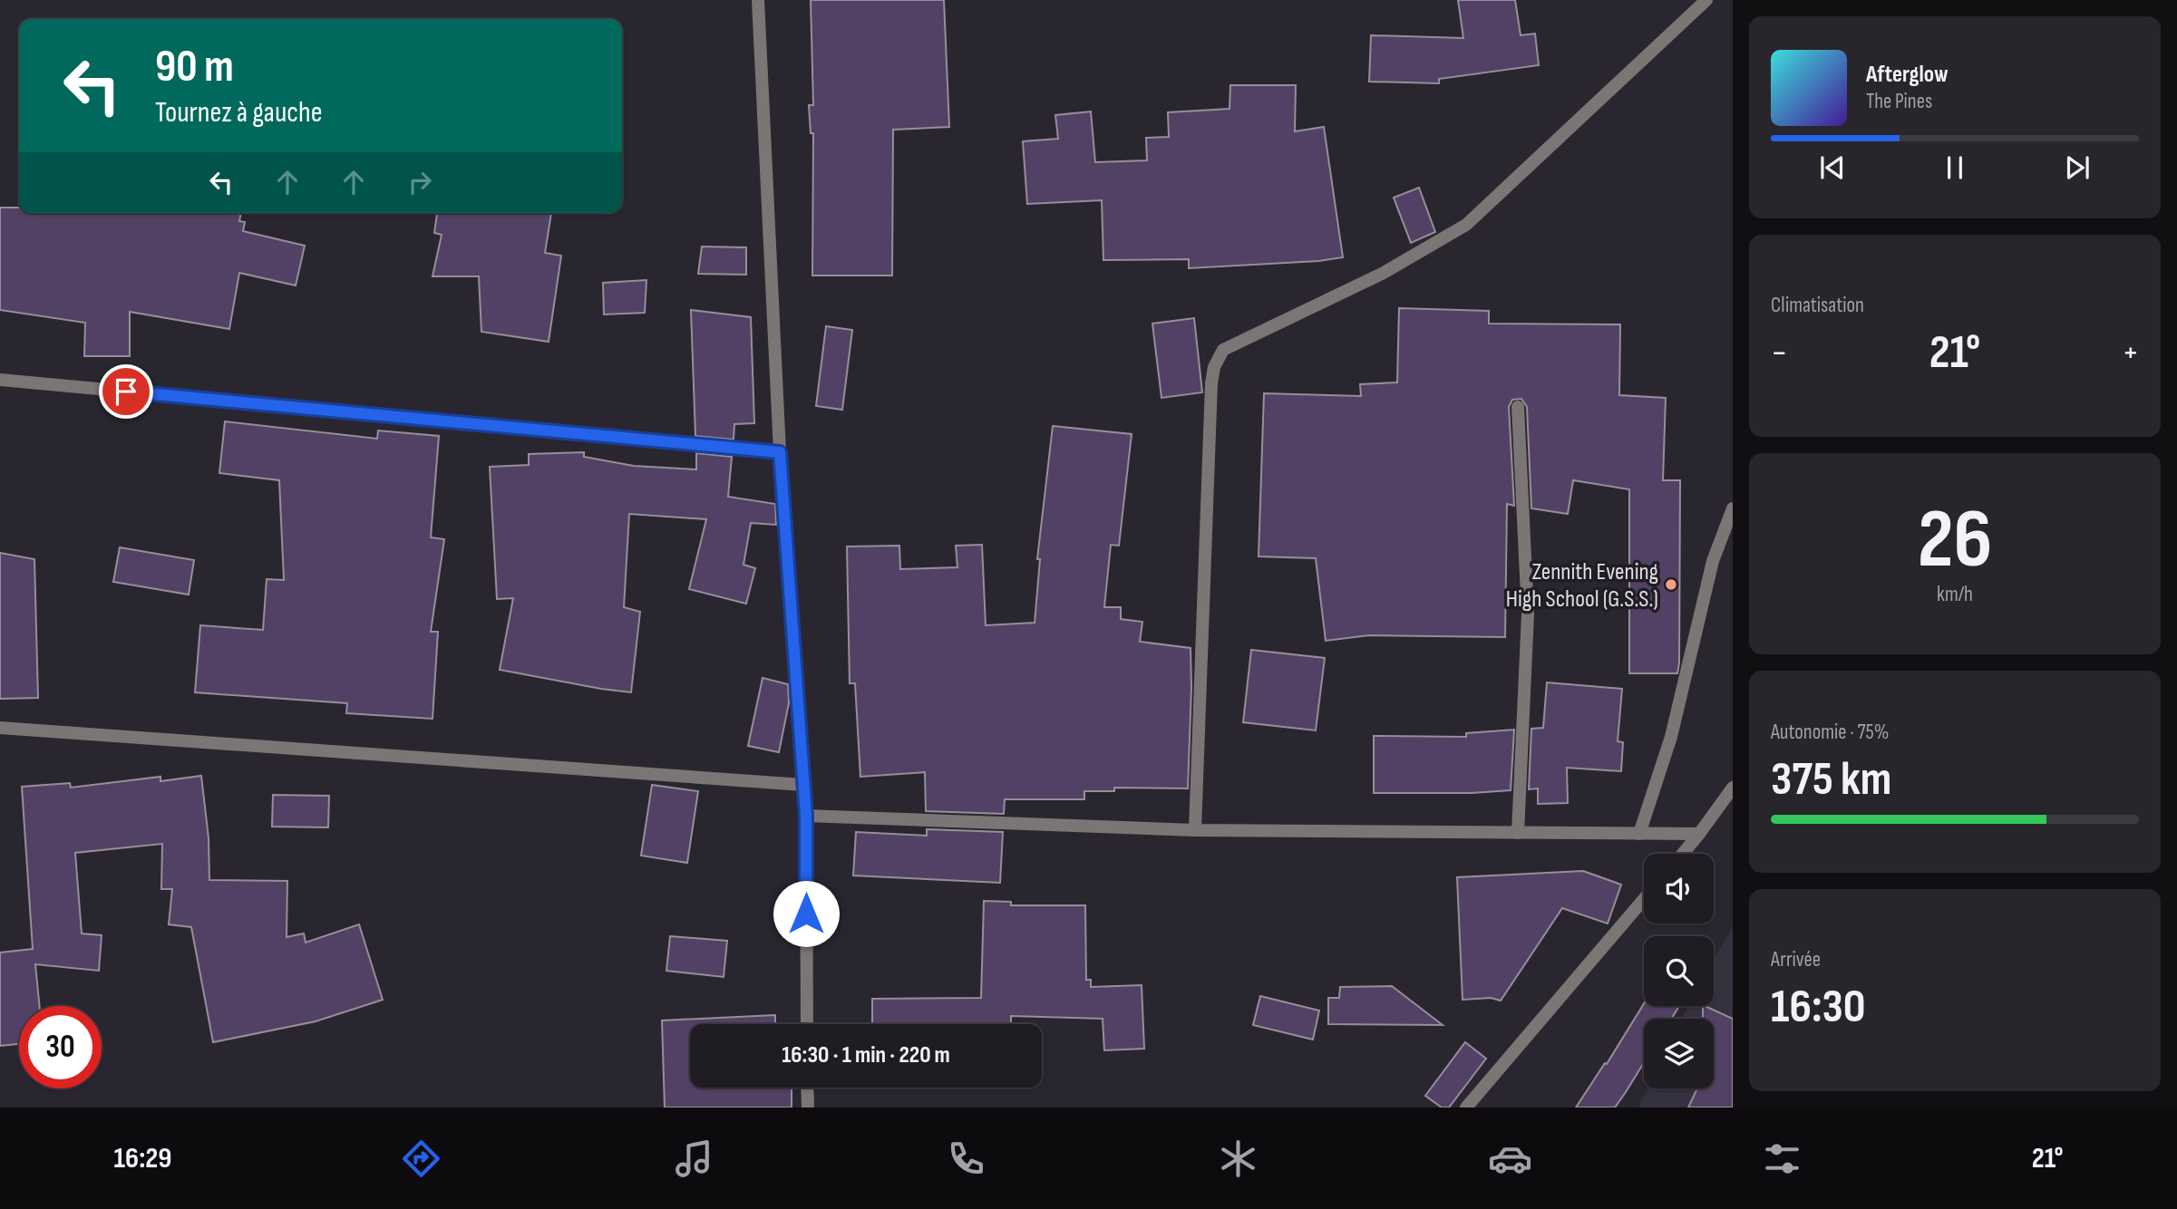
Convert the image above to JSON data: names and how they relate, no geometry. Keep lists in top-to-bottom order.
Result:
{
  "places": ["Zennith Evening High School (G.S.S.)"],
  "page": {
    "turn": ["90 m", "Tournez à gauche"],
    "song": ["Afterglow", "The Pines"],
    "tile": [
      "Climatisation",
      ["26", "km/h"],
      ["Autonomie · 75%", "375 km"],
      ["Arrivée", "16:30"]
    ],
    "heat": ["−", "21°", "+"],
    "limit": "30",
    "trip": "16:30 · 1 min · 220 m",
    "tabs": ["16:29", "21°"]
  }
}
